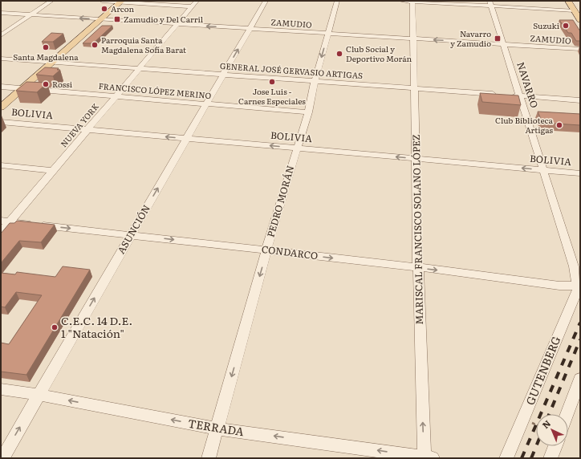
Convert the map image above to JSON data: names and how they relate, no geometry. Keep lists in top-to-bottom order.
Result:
{
  "streets": {
    "street": [
      "ZAMUDIO",
      "GENERAL JOSÉ GERVASIO ARTIGAS",
      "NAVARRO",
      "FRANCISCO LÓPEZ MERINO",
      "BOLIVIA",
      "NUEVA YORK",
      "PEDRO MORÁN",
      "ASUNCIÓN",
      "MARISCAL FRANCISCO SOLANO LÓPEZ",
      "CONDARCO",
      "GUTENBERG",
      "TERRADA"
    ]
  },
  "crossings": [
    ["ZAMUDIO", "NAVARRO"],
    ["ZAMUDIO", "NUEVA YORK"],
    ["ZAMUDIO", "PEDRO MORÁN"],
    ["ZAMUDIO", "ASUNCIÓN"],
    ["ZAMUDIO", "MARISCAL FRANCISCO SOLANO LÓPEZ"],
    ["GENERAL JOSÉ GERVASIO ARTIGAS", "NAVARRO"],
    ["GENERAL JOSÉ GERVASIO ARTIGAS", "NUEVA YORK"],
    ["GENERAL JOSÉ GERVASIO ARTIGAS", "PEDRO MORÁN"],
    ["GENERAL JOSÉ GERVASIO ARTIGAS", "ASUNCIÓN"],
    ["GENERAL JOSÉ GERVASIO ARTIGAS", "MARISCAL FRANCISCO SOLANO LÓPEZ"],
    ["NAVARRO", "BOLIVIA"],
    ["NAVARRO", "CONDARCO"],
    ["NAVARRO", "GUTENBERG"],
    ["FRANCISCO LÓPEZ MERINO", "NUEVA YORK"],
    ["FRANCISCO LÓPEZ MERINO", "PEDRO MORÁN"],
    ["FRANCISCO LÓPEZ MERINO", "ASUNCIÓN"],
    ["BOLIVIA", "NUEVA YORK"],
    ["BOLIVIA", "PEDRO MORÁN"],
    ["BOLIVIA", "ASUNCIÓN"],
    ["BOLIVIA", "MARISCAL FRANCISCO SOLANO LÓPEZ"],
    ["NUEVA YORK", "CONDARCO"],
    ["PEDRO MORÁN", "CONDARCO"],
    ["PEDRO MORÁN", "TERRADA"],
    ["ASUNCIÓN", "CONDARCO"],
    ["ASUNCIÓN", "TERRADA"],
    ["MARISCAL FRANCISCO SOLANO LÓPEZ", "CONDARCO"],
    ["MARISCAL FRANCISCO SOLANO LÓPEZ", "TERRADA"],
    ["CONDARCO", "GUTENBERG"]
  ],
  "one_way": [
    "BOLIVIA",
    "PEDRO MORÁN",
    "ASUNCIÓN",
    "MARISCAL FRANCISCO SOLANO LÓPEZ",
    "CONDARCO",
    "TERRADA"
  ],
  "places": {
    "other": [
      "Arcon",
      "Suzuki",
      "Parroquia Santa Magdalena Sofía Barat",
      "Santa Magdalena",
      "Club Social y Deportivo Morán",
      "Jose Luis - Carnes Especiales",
      "Rossi",
      "Club Biblioteca Artigas",
      "C.E.C. 14 D.E. 1 \"Natación\""
    ],
    "transit": ["Zamudio y Del Carril", "Navarro y Zamudio"]
  },
  "north": "top left"
}
